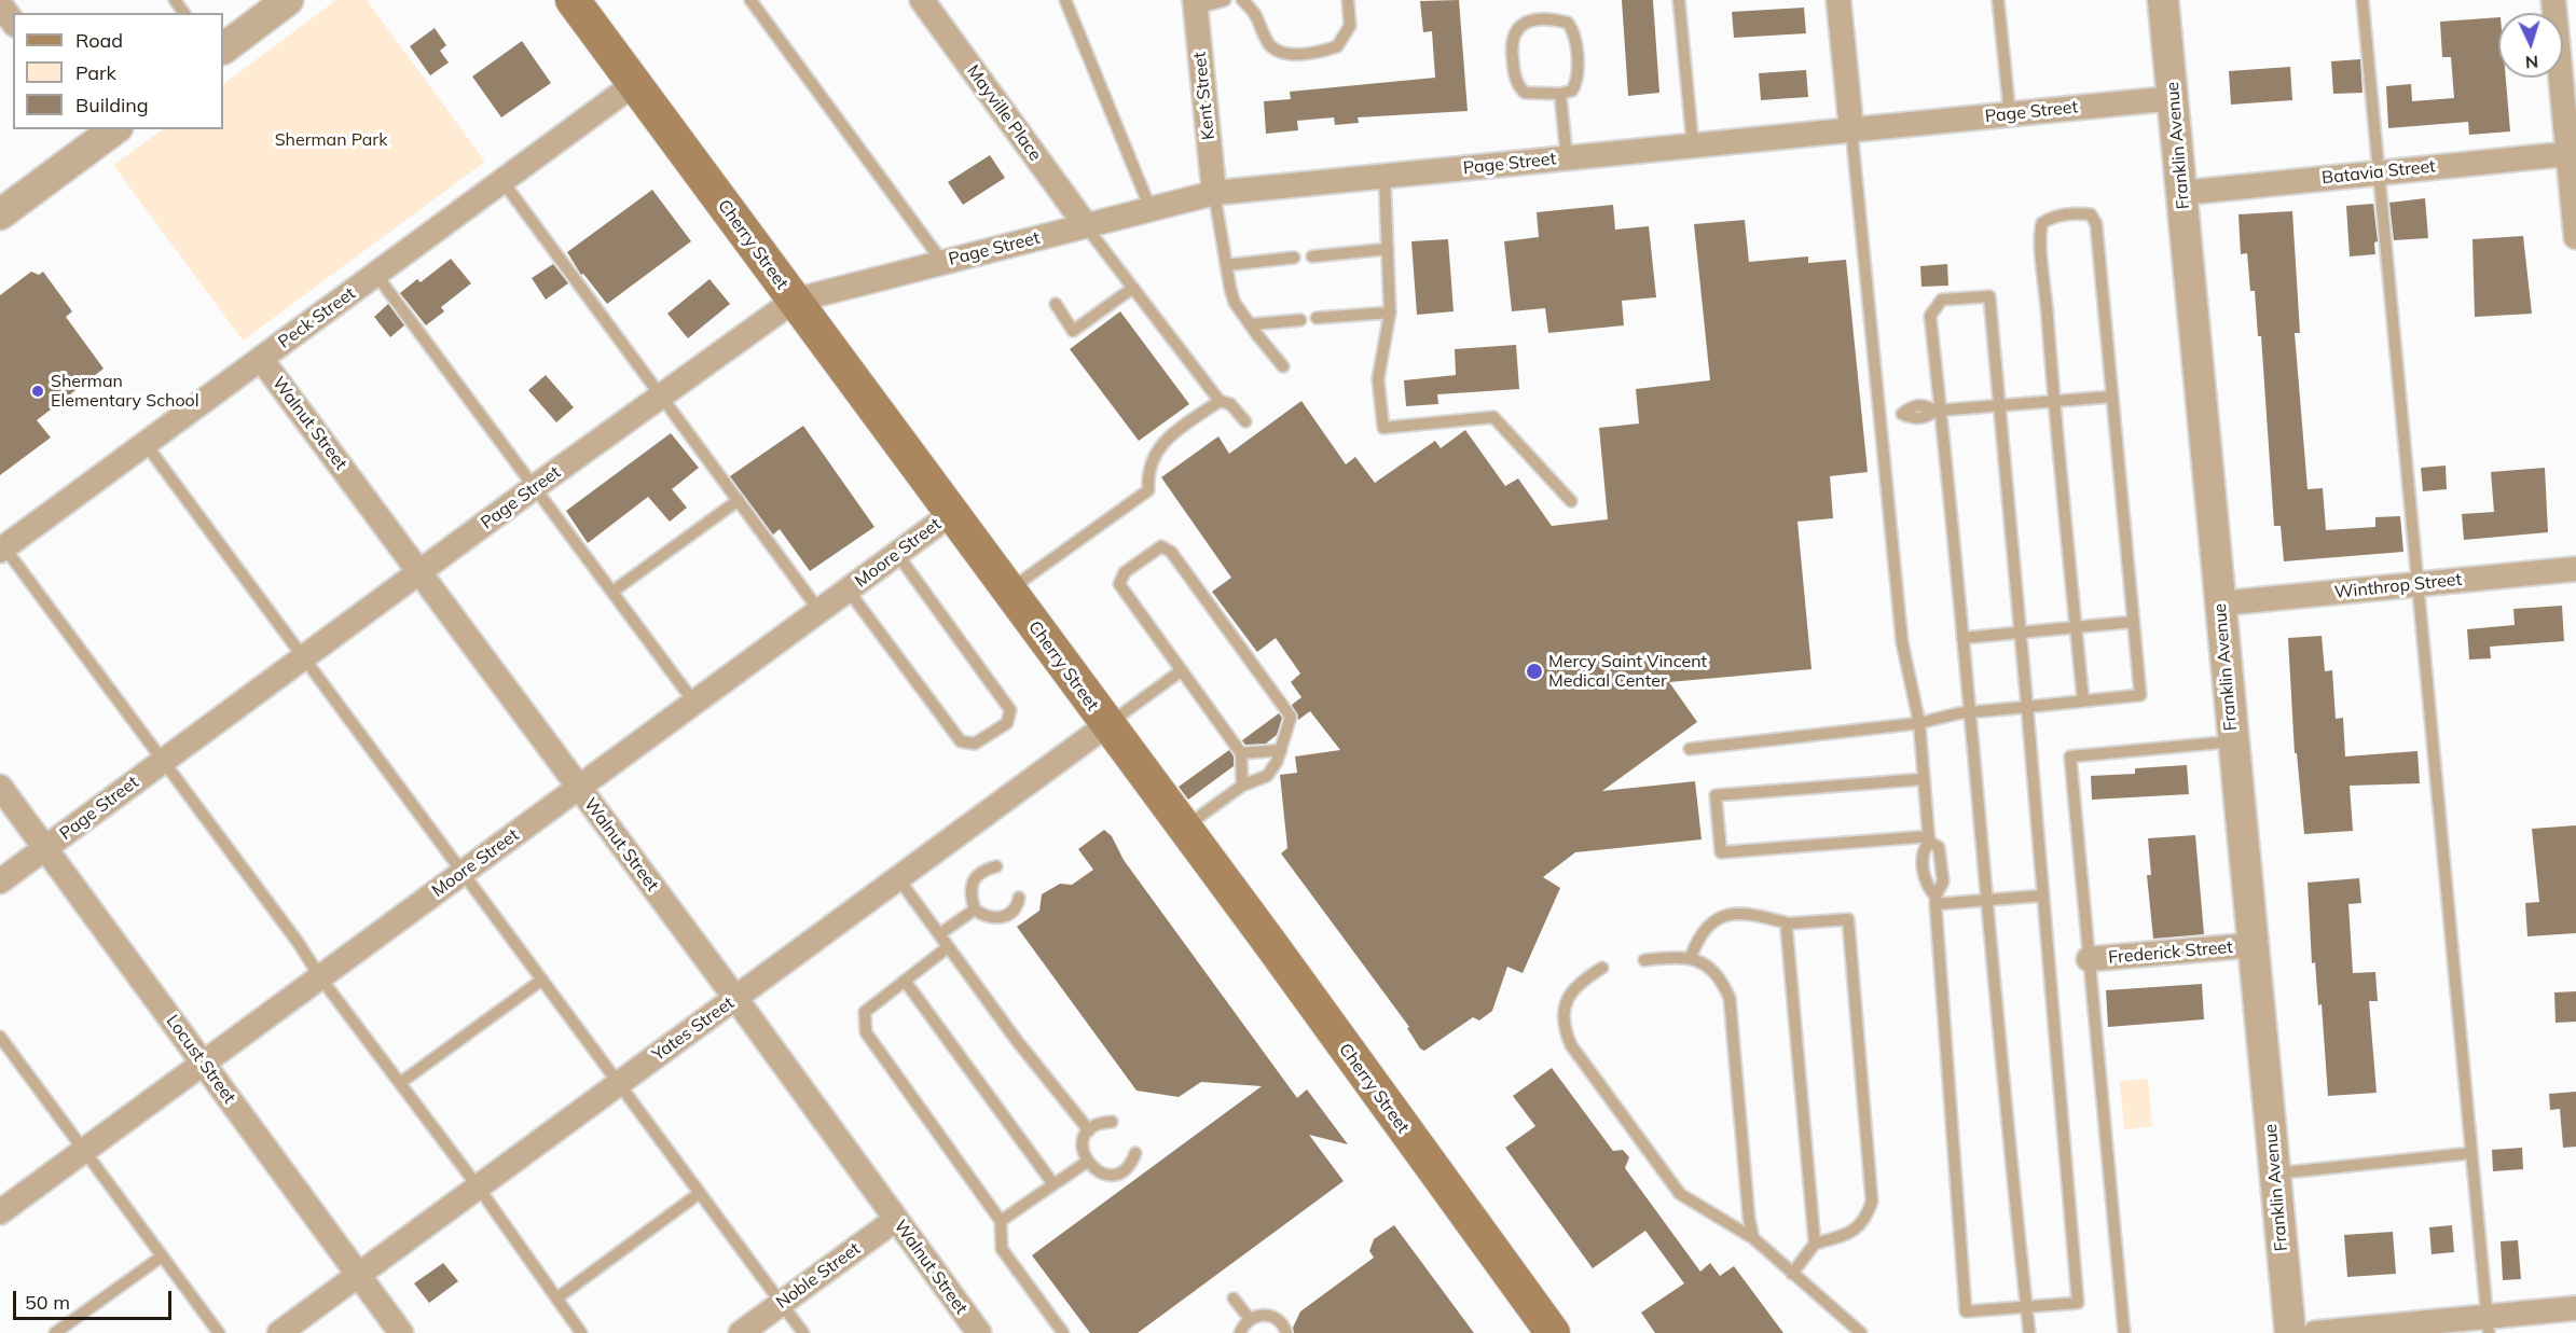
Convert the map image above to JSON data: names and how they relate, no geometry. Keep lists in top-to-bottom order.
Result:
{
  "streets": {
    "main road": ["Cherry Street"],
    "street": [
      "Kent Street",
      "Page Street",
      "Mayville Place",
      "Franklin Avenue",
      "Batavia Street",
      "Peck Street",
      "Walnut Street",
      "Moore Street",
      "Winthrop Street",
      "Frederick Street",
      "Yates Street",
      "Locust Street",
      "Noble Street"
    ]
  },
  "crossings": [
    ["Kent Street", "Page Street"],
    ["Page Street", "Mayville Place"],
    ["Page Street", "Franklin Avenue"],
    ["Page Street", "Cherry Street"],
    ["Page Street", "Walnut Street"],
    ["Page Street", "Locust Street"],
    ["Franklin Avenue", "Batavia Street"],
    ["Franklin Avenue", "Winthrop Street"],
    ["Franklin Avenue", "Frederick Street"],
    ["Cherry Street", "Peck Street"],
    ["Cherry Street", "Moore Street"],
    ["Cherry Street", "Yates Street"],
    ["Peck Street", "Walnut Street"],
    ["Walnut Street", "Moore Street"],
    ["Walnut Street", "Yates Street"],
    ["Walnut Street", "Noble Street"],
    ["Moore Street", "Locust Street"],
    ["Yates Street", "Locust Street"]
  ],
  "parks": ["Sherman Park"],
  "places": ["Sherman Elementary School", "Mercy Saint Vincent Medical Center"],
  "legend": ["Road", "Park", "Building"],
  "scale_bar": "50 m",
  "north": "bottom"
}
